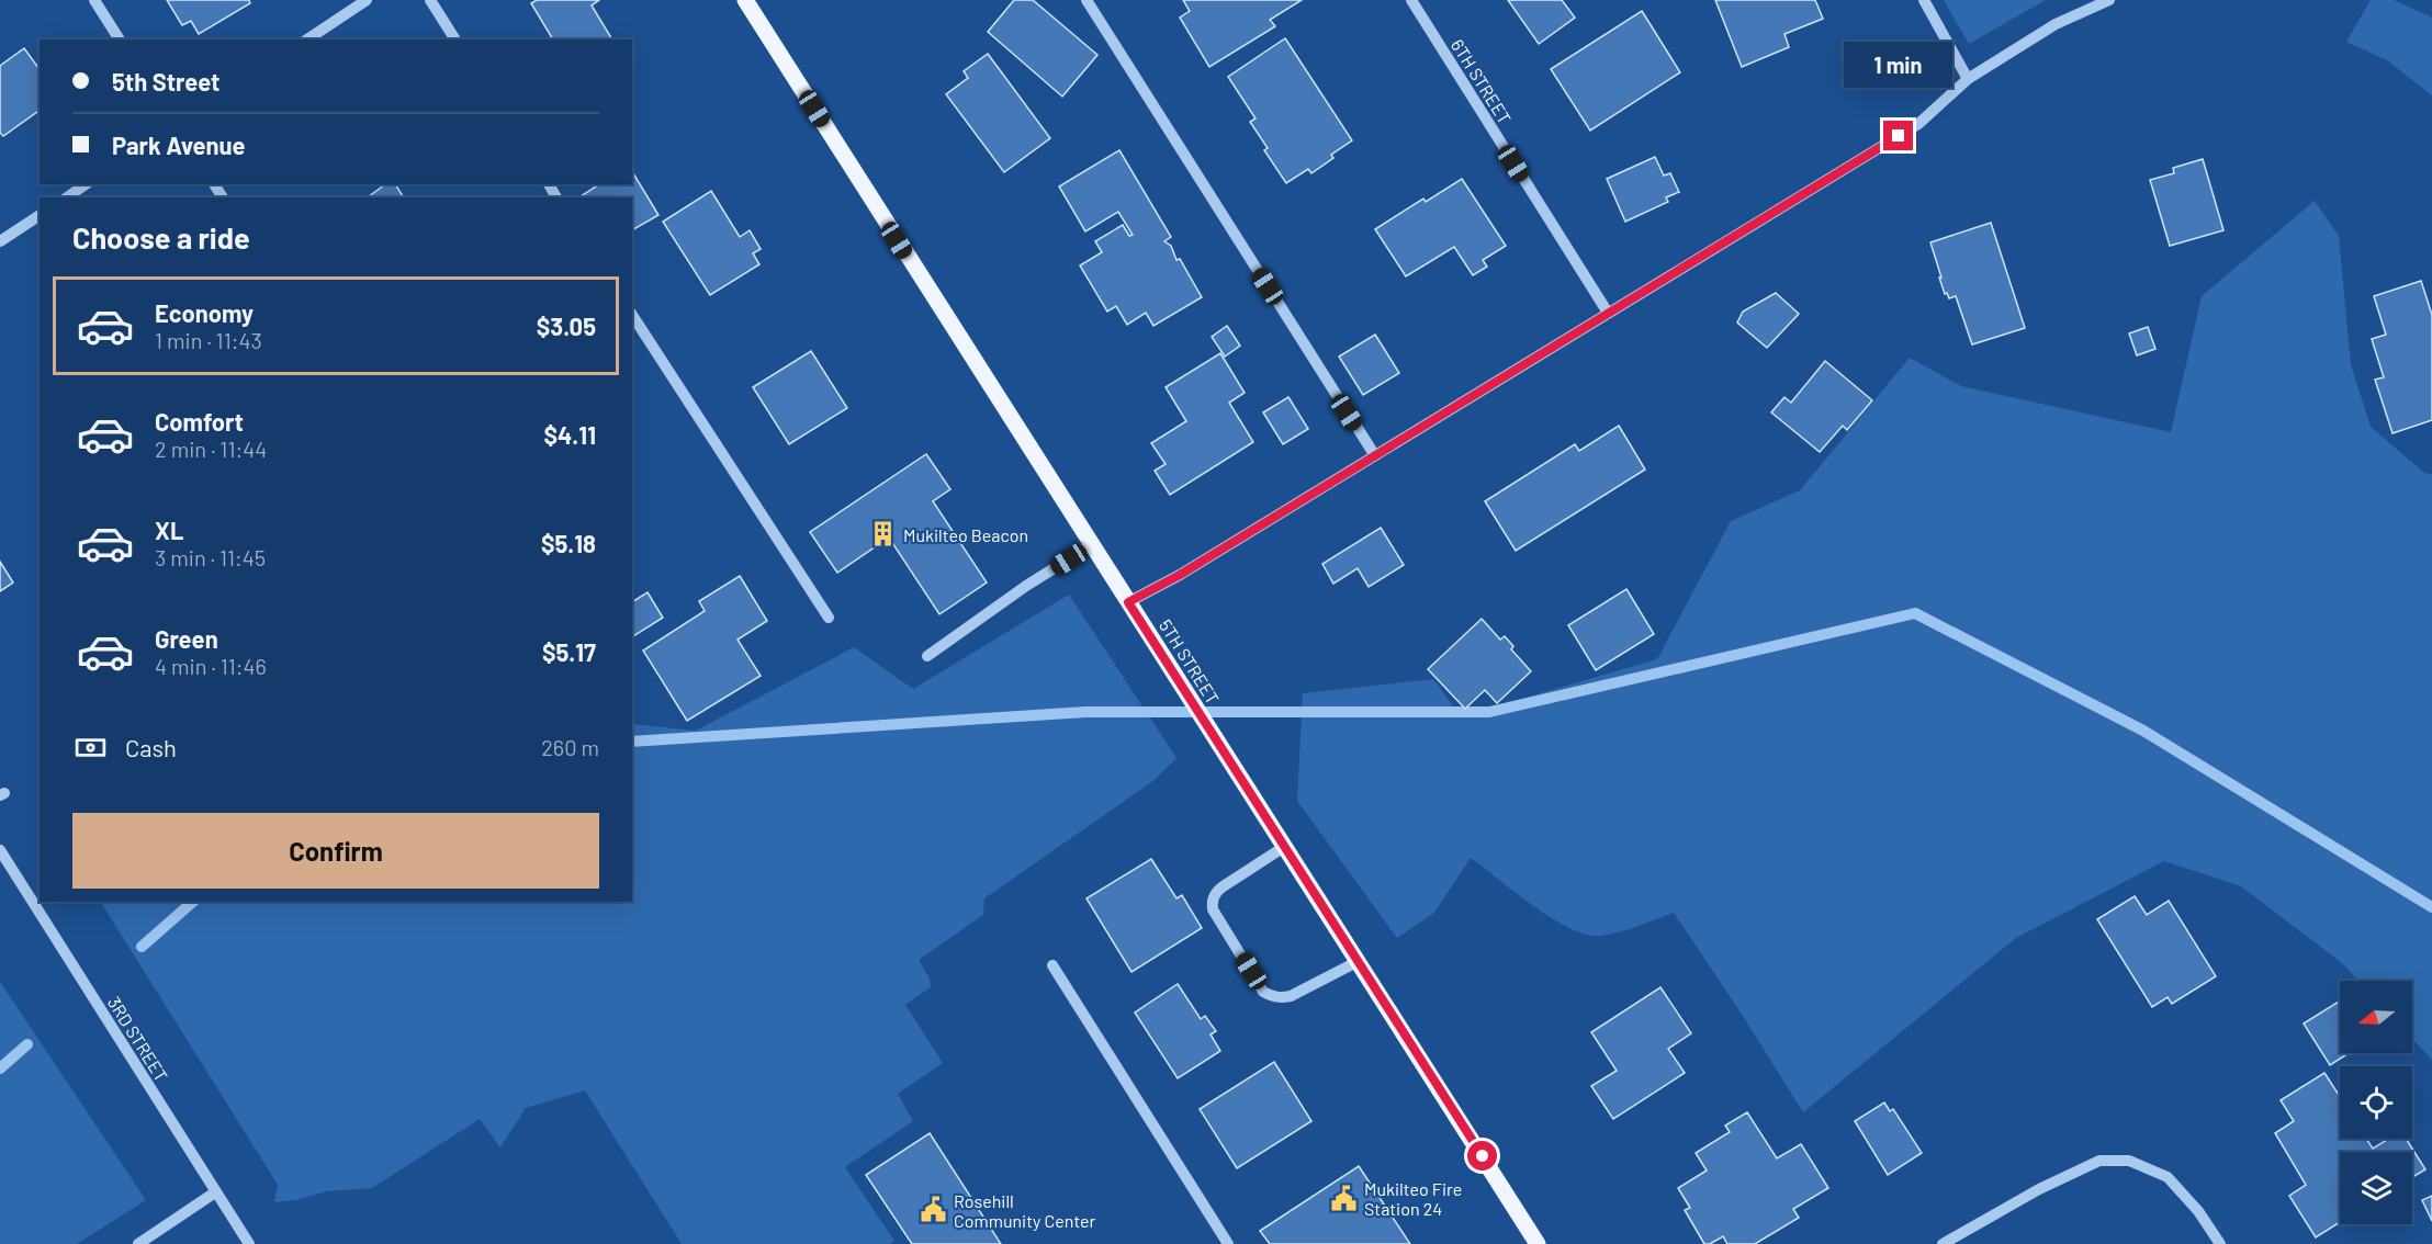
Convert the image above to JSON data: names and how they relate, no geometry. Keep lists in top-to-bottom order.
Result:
{
  "streets": {
    "main road": ["5TH STREET"],
    "street": ["6TH STREET", "3RD STREET"]
  },
  "places": {
    "building": ["Mukilteo Beacon"],
    "public building": ["Mukilteo Fire Station 24", "Rosehill Community Center"]
  },
  "north": "left",
  "page": {
    "banner": ["5th Street", "Park Avenue"],
    "bubble": "1 min",
    "heading": "Choose a ride",
    "list": [
      {
        "name": "Economy",
        "note": "1 min · 11:43",
        "value": "$3.05"
      },
      {
        "name": "Comfort",
        "note": "2 min · 11:44",
        "value": "$4.11"
      },
      {
        "name": "XL",
        "note": "3 min · 11:45",
        "value": "$5.18"
      },
      {
        "name": "Green",
        "note": "4 min · 11:46",
        "value": "$5.17"
      }
    ],
    "pay": ["Cash", "260 m"],
    "buttons": "Confirm"
  }
}
